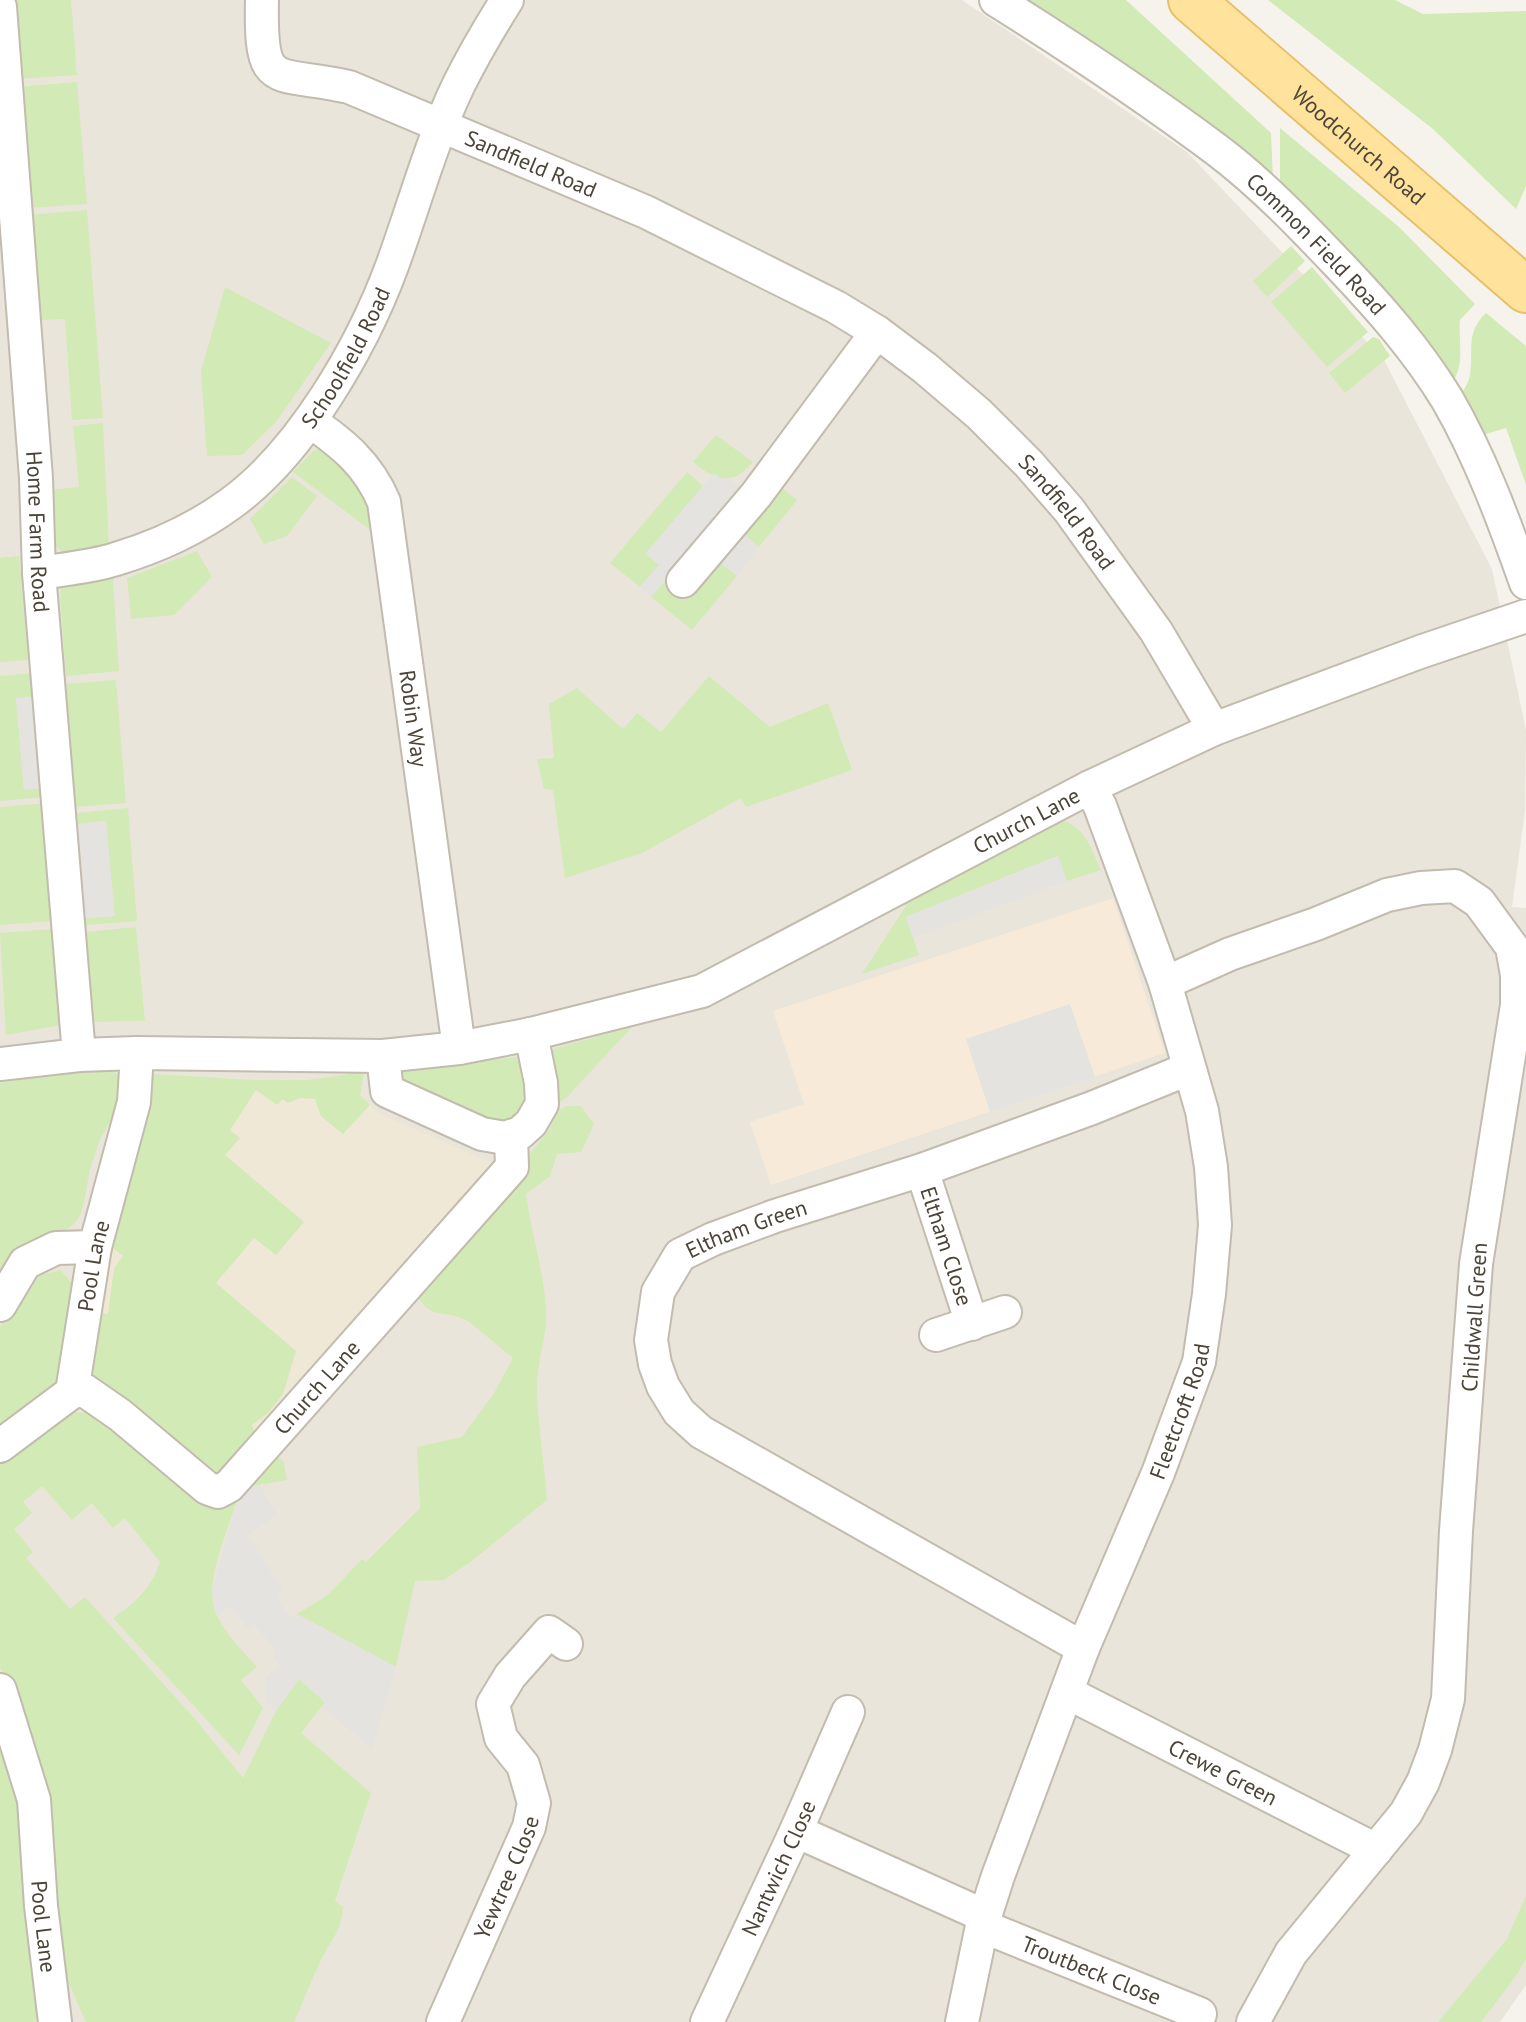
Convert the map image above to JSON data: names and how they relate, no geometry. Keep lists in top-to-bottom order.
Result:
{
  "streets": {
    "main road": ["Woodchurch Road"],
    "street": [
      "Sandfield Road",
      "Common Field Road",
      "Schoolfield Road",
      "Home Farm Road",
      "Robin Way",
      "Church Lane",
      "Eltham Green",
      "Eltham Close",
      "Pool Lane",
      "Childwall Green",
      "Fleetcroft Road",
      "Crewe Green",
      "Nantwich Close",
      "Yewtree Close",
      "Troutbeck Close"
    ]
  },
  "crossings": [
    ["Sandfield Road", "Schoolfield Road"],
    ["Sandfield Road", "Church Lane"],
    ["Schoolfield Road", "Home Farm Road"],
    ["Schoolfield Road", "Robin Way"],
    ["Home Farm Road", "Church Lane"],
    ["Robin Way", "Church Lane"],
    ["Church Lane", "Pool Lane"],
    ["Church Lane", "Fleetcroft Road"],
    ["Eltham Green", "Eltham Close"],
    ["Eltham Green", "Fleetcroft Road"],
    ["Childwall Green", "Fleetcroft Road"],
    ["Childwall Green", "Crewe Green"],
    ["Fleetcroft Road", "Crewe Green"],
    ["Fleetcroft Road", "Troutbeck Close"],
    ["Nantwich Close", "Troutbeck Close"]
  ]
}
